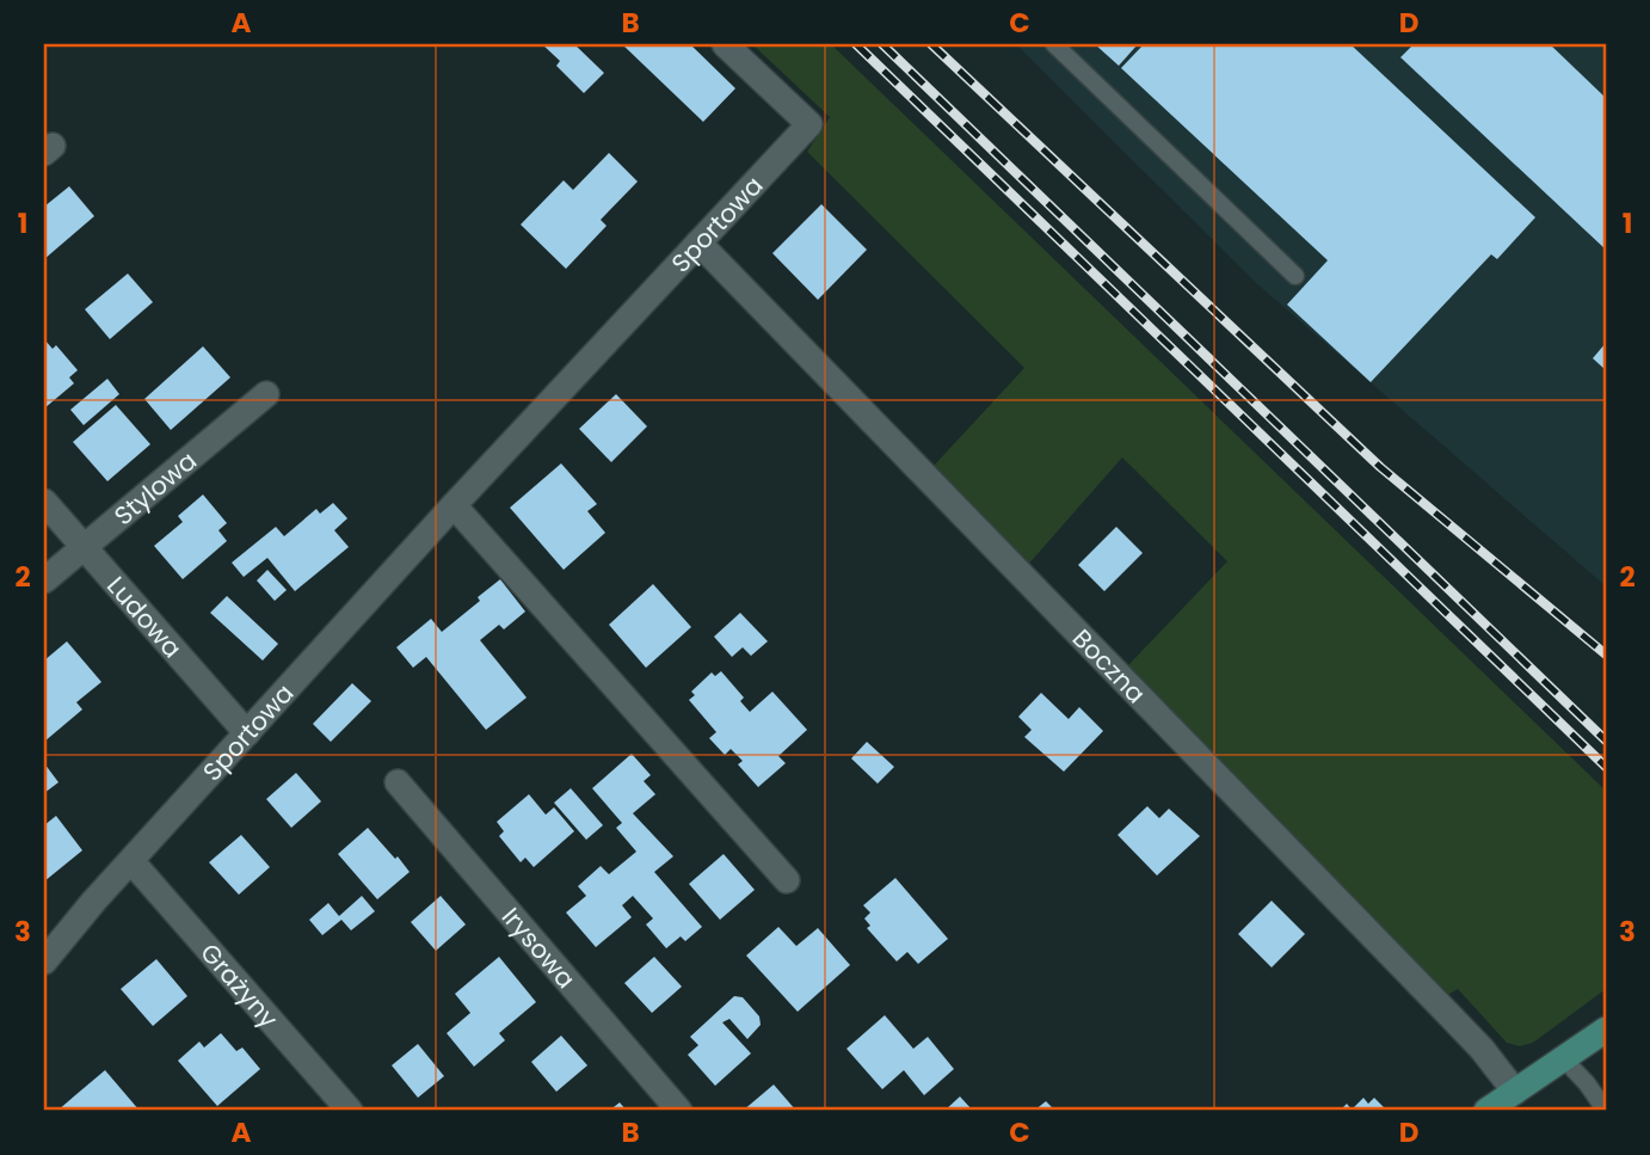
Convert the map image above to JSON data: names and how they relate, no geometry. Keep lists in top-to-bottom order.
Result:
{
  "streets": {
    "street": [
      "Sportowa",
      "Stylowa",
      "Ludowa",
      "Boczna",
      "Irysowa",
      "Grażyny"
    ]
  },
  "crossings": [
    ["Sportowa", "Ludowa"],
    ["Sportowa", "Boczna"],
    ["Sportowa", "Grażyny"],
    ["Stylowa", "Ludowa"]
  ],
  "grid": {
    "columns": [
      "A",
      "B",
      "C",
      "D"
    ],
    "rows": ["1", "2", "3"]
  }
}
